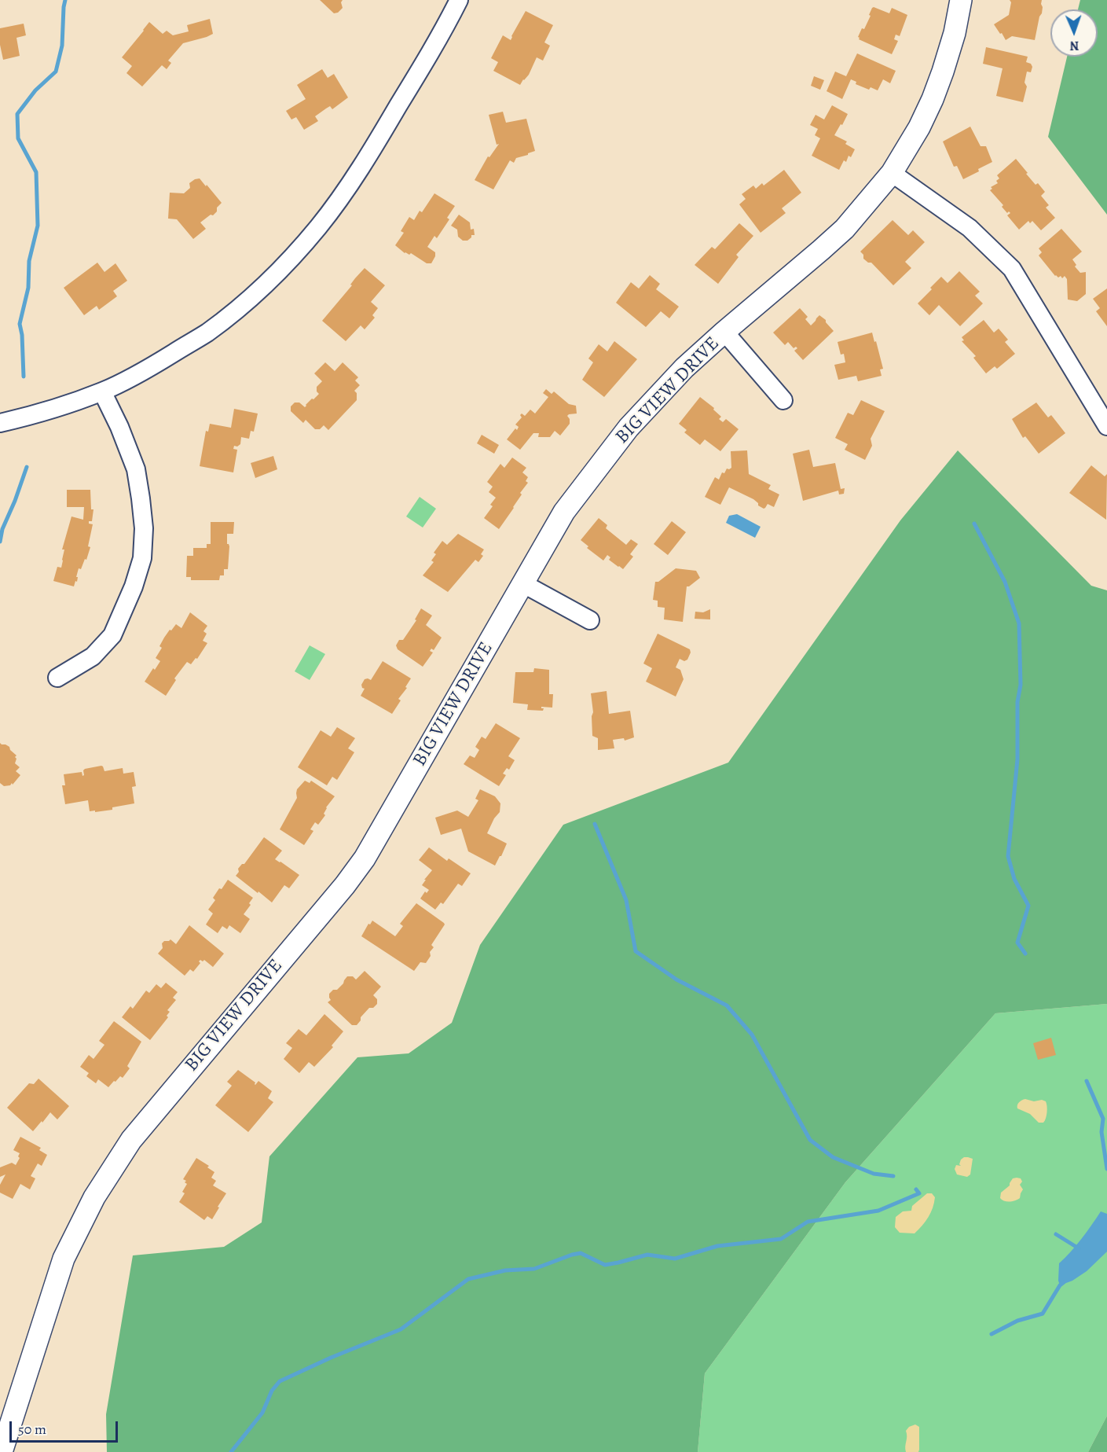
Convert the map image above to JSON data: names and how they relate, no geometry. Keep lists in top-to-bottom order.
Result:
{
  "streets": {
    "street": ["BIG VIEW DRIVE"]
  },
  "scale_bar": "50 m",
  "north": "bottom"
}
